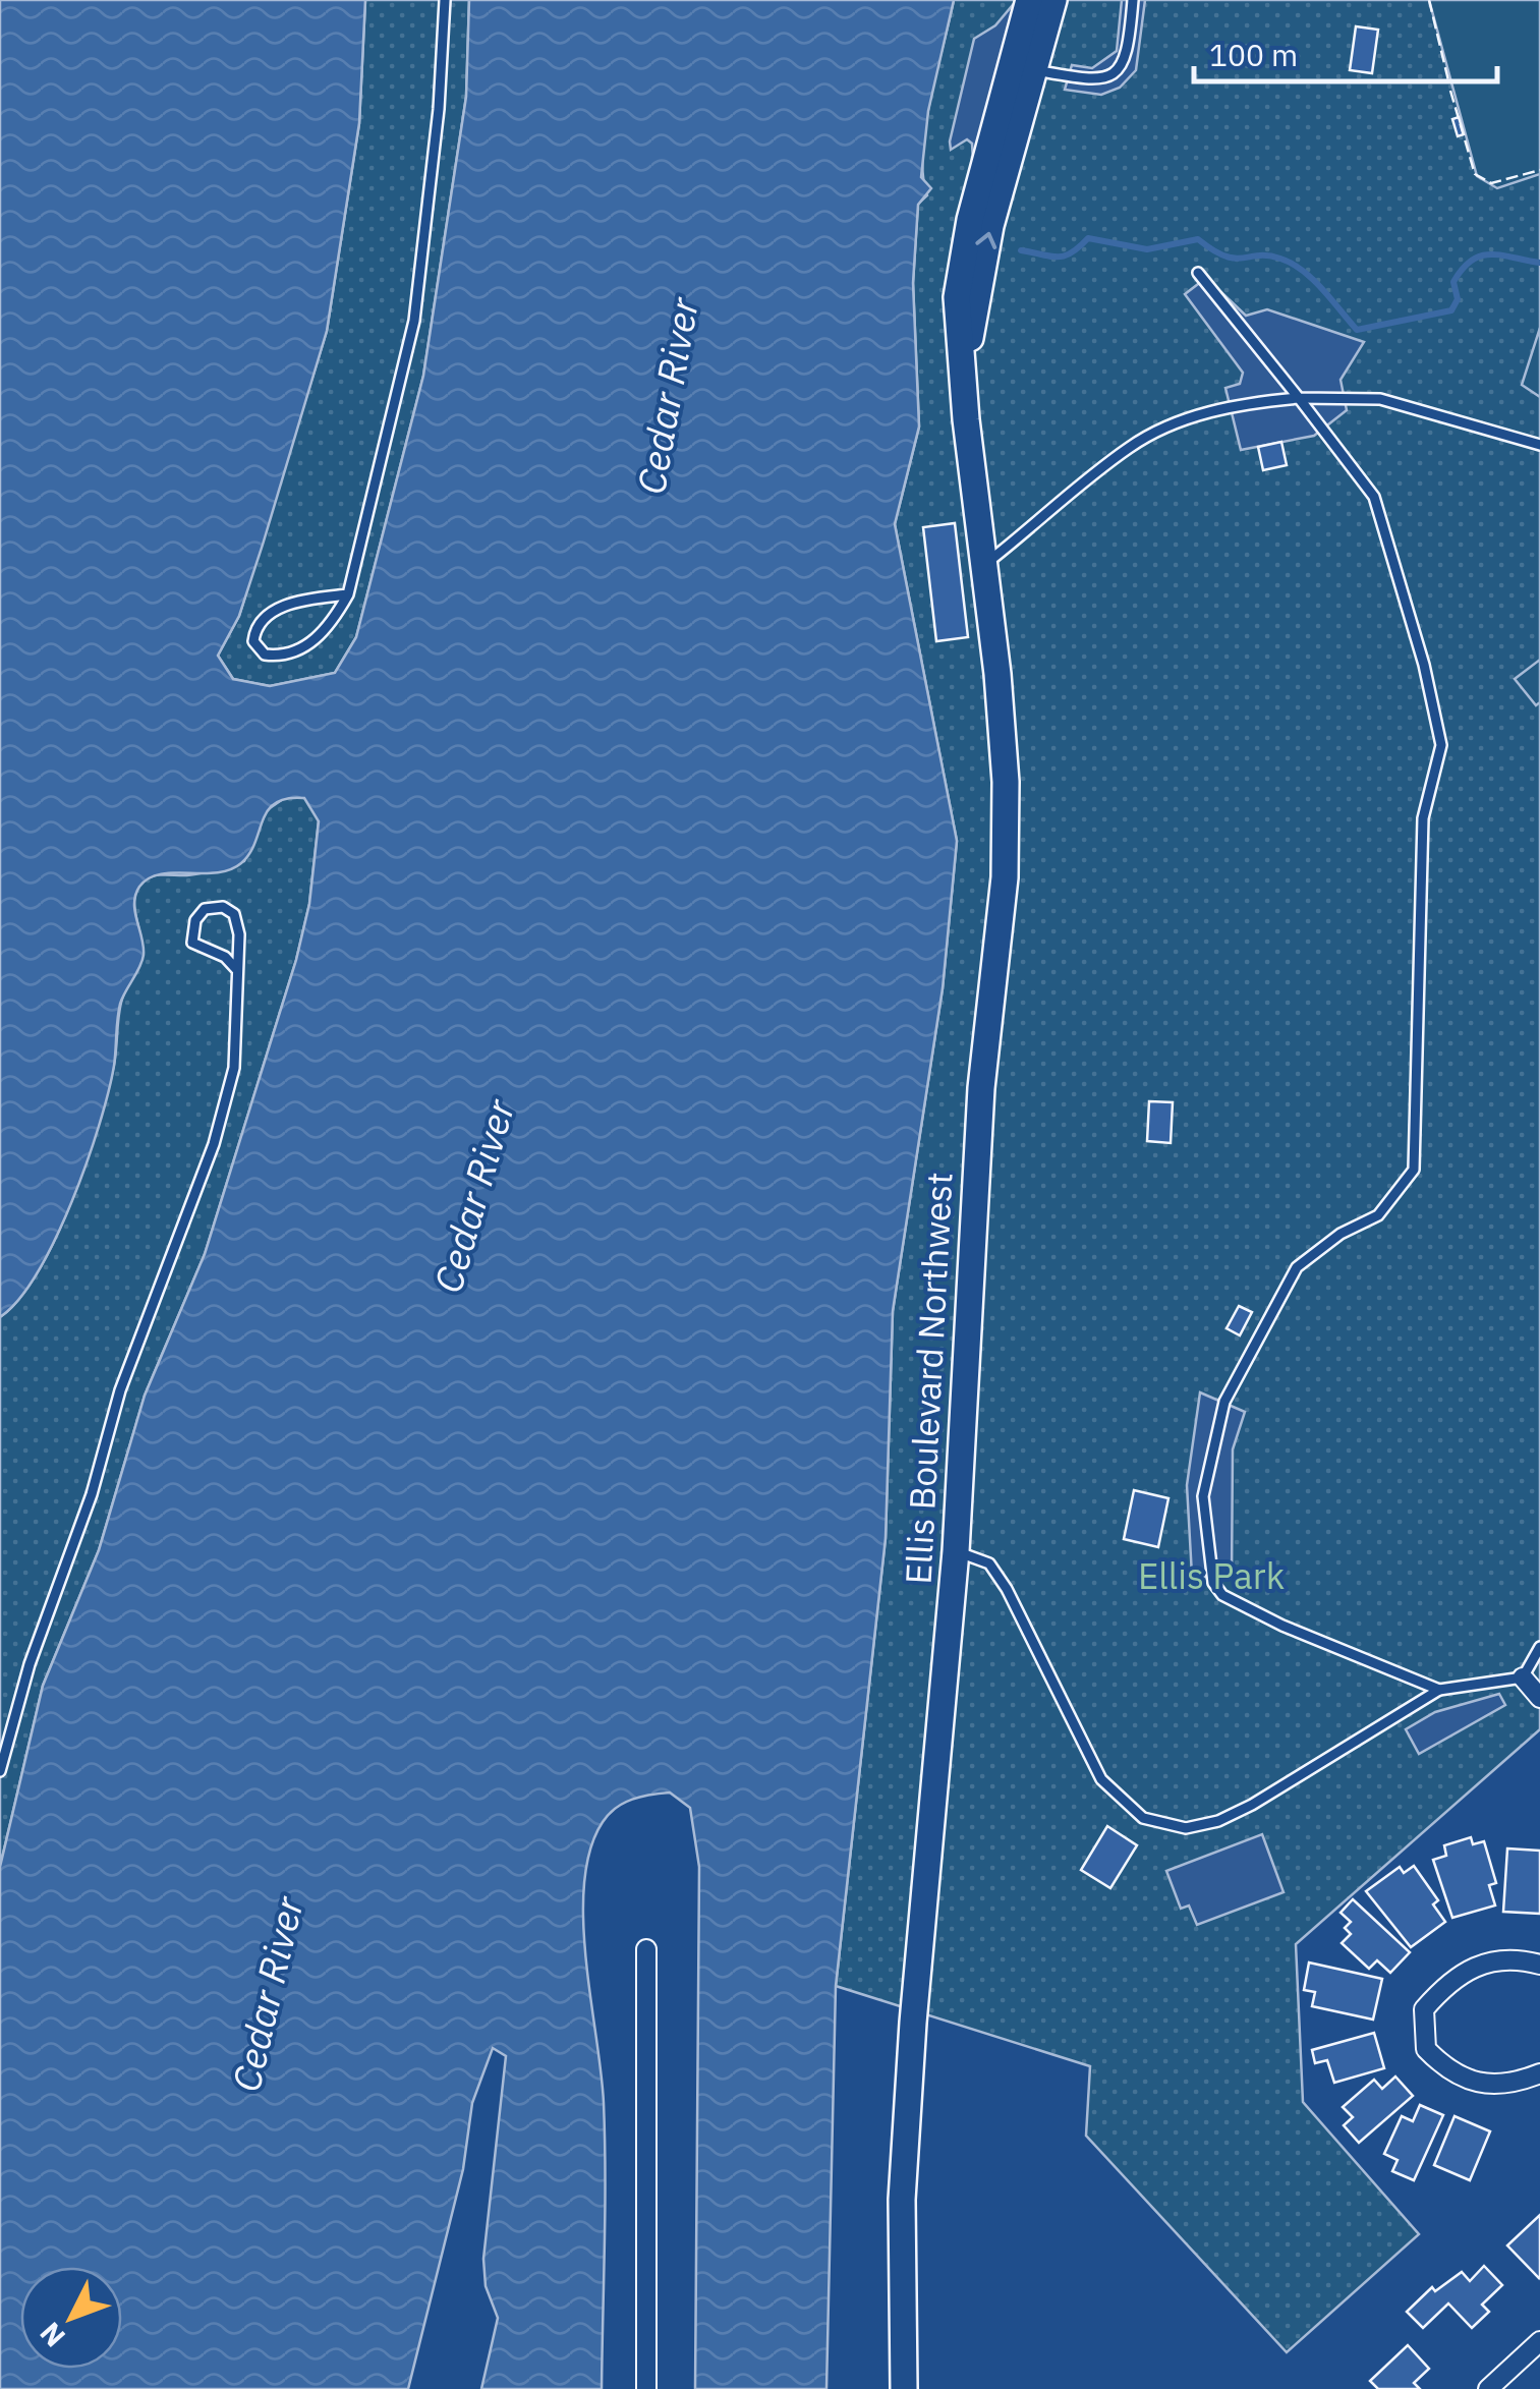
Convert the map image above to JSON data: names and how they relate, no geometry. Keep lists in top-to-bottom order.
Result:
{
  "streets": {
    "street": ["Ellis Boulevard Northwest"]
  },
  "water": ["Cedar River"],
  "parks": ["Ellis Park"],
  "scale_bar": "100 m",
  "north": "bottom left"
}
